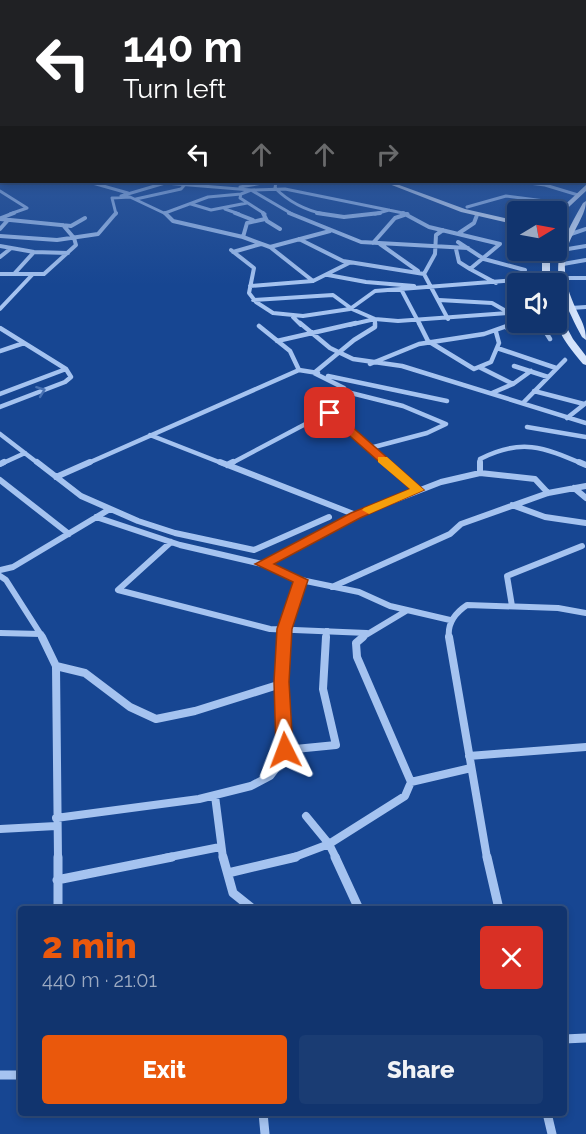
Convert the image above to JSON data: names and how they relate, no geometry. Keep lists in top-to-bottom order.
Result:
{
  "north": "right",
  "page": {
    "turn": ["140 m", "Turn left"],
    "heading": ["2 min", "440 m · 21:01"],
    "buttons": ["Exit", "Share"]
  }
}
